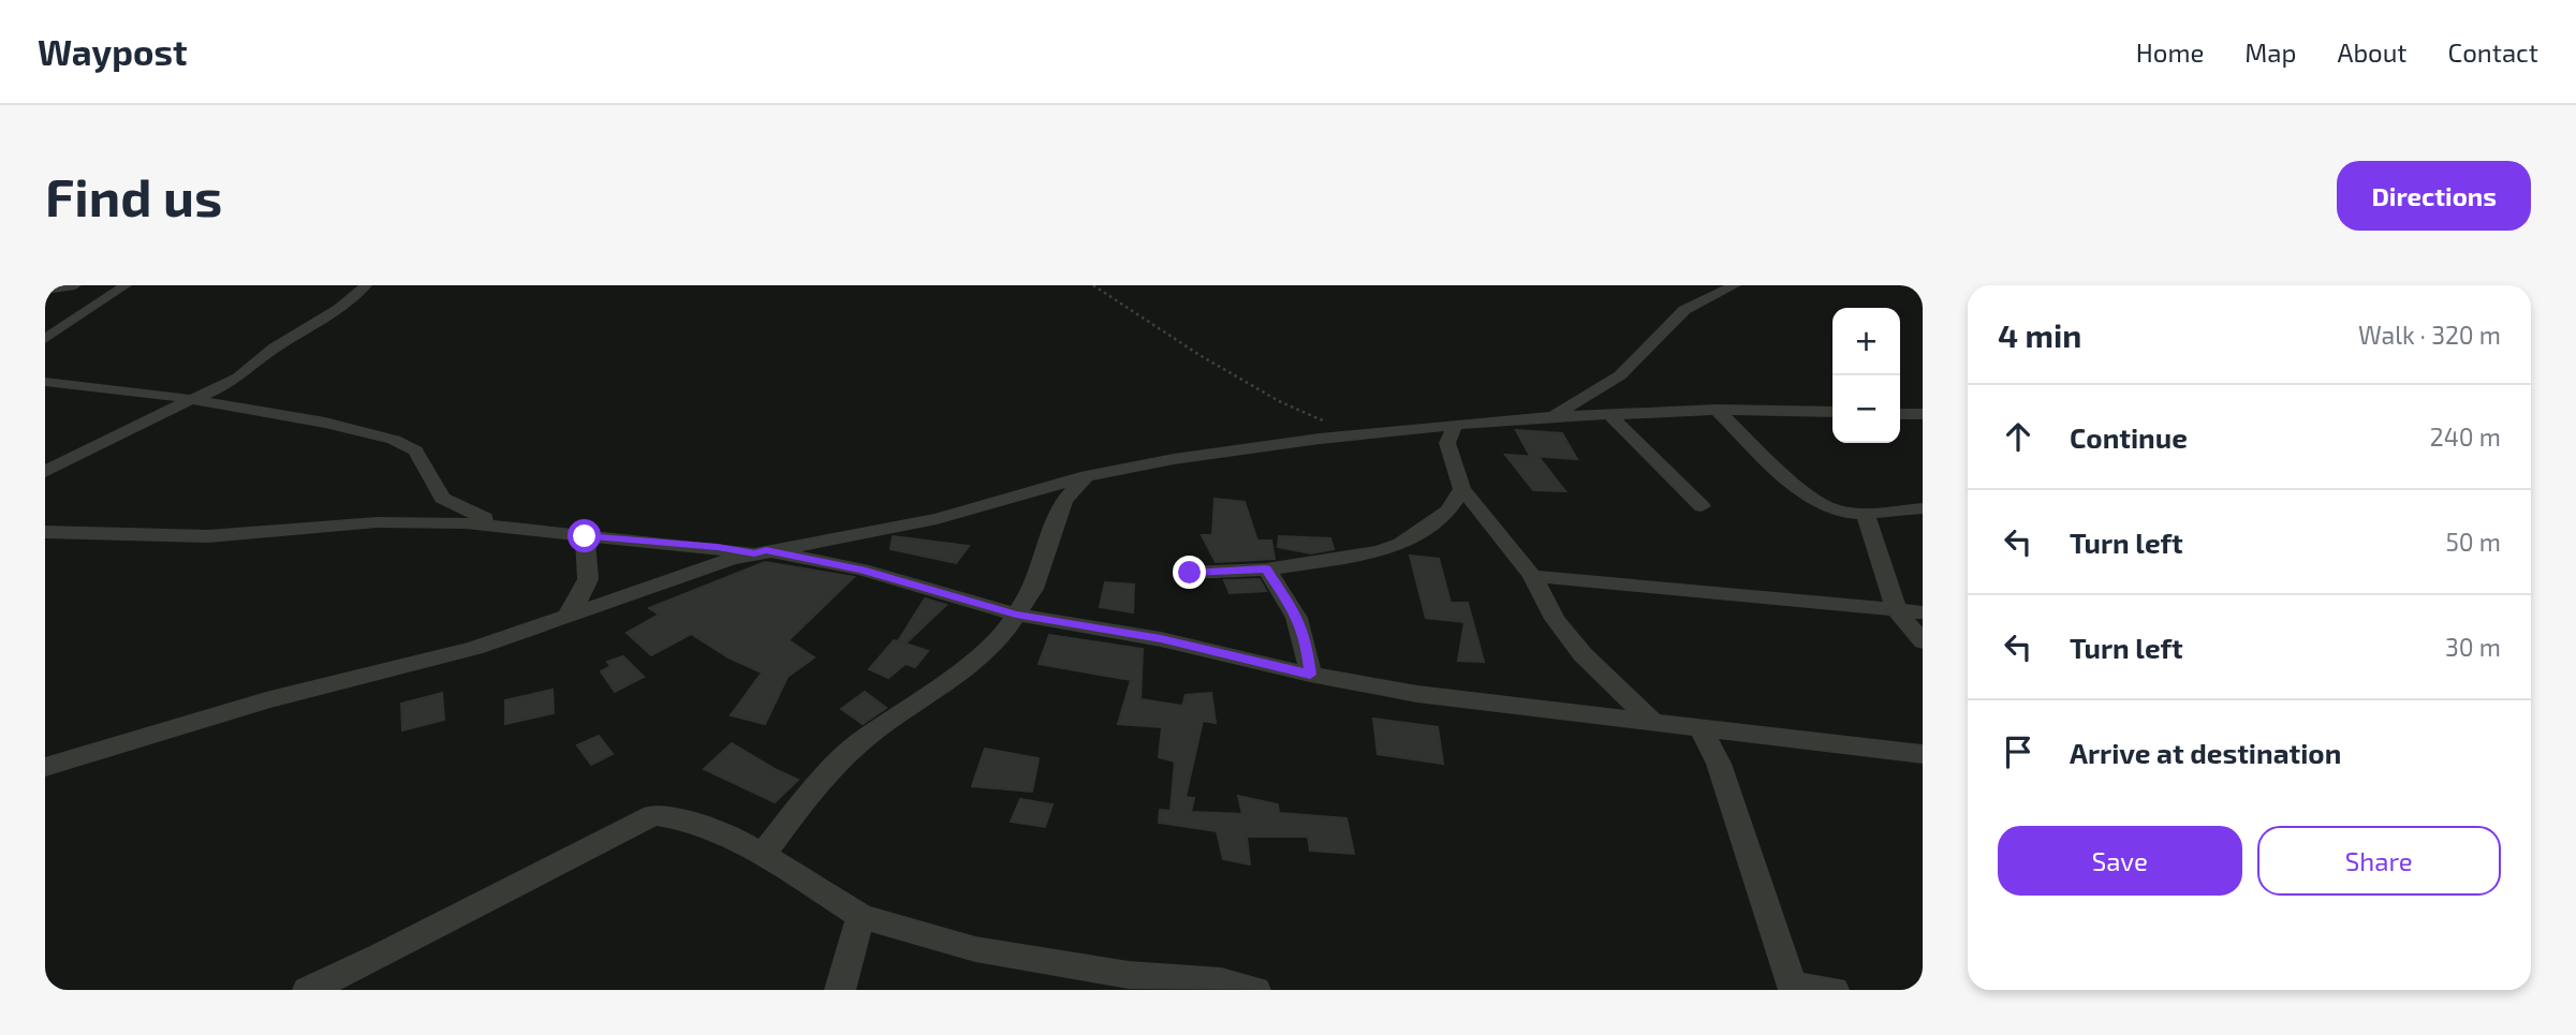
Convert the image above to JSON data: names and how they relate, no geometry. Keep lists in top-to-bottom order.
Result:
{
  "page": {
    "header": "Waypost",
    "nav": [
      "Home",
      "Map",
      "About",
      "Contact"
    ],
    "buttons": [
      "Directions",
      ["Save", "Share"]
    ],
    "title": "Find us",
    "heading": ["4 min", "Walk · 320 m"],
    "map_buttons": ["+", "−"],
    "list": [
      ["Continue", "240 m"],
      ["Turn left", "50 m"],
      ["Turn left", "30 m"],
      "Arrive at destination"
    ]
  }
}
